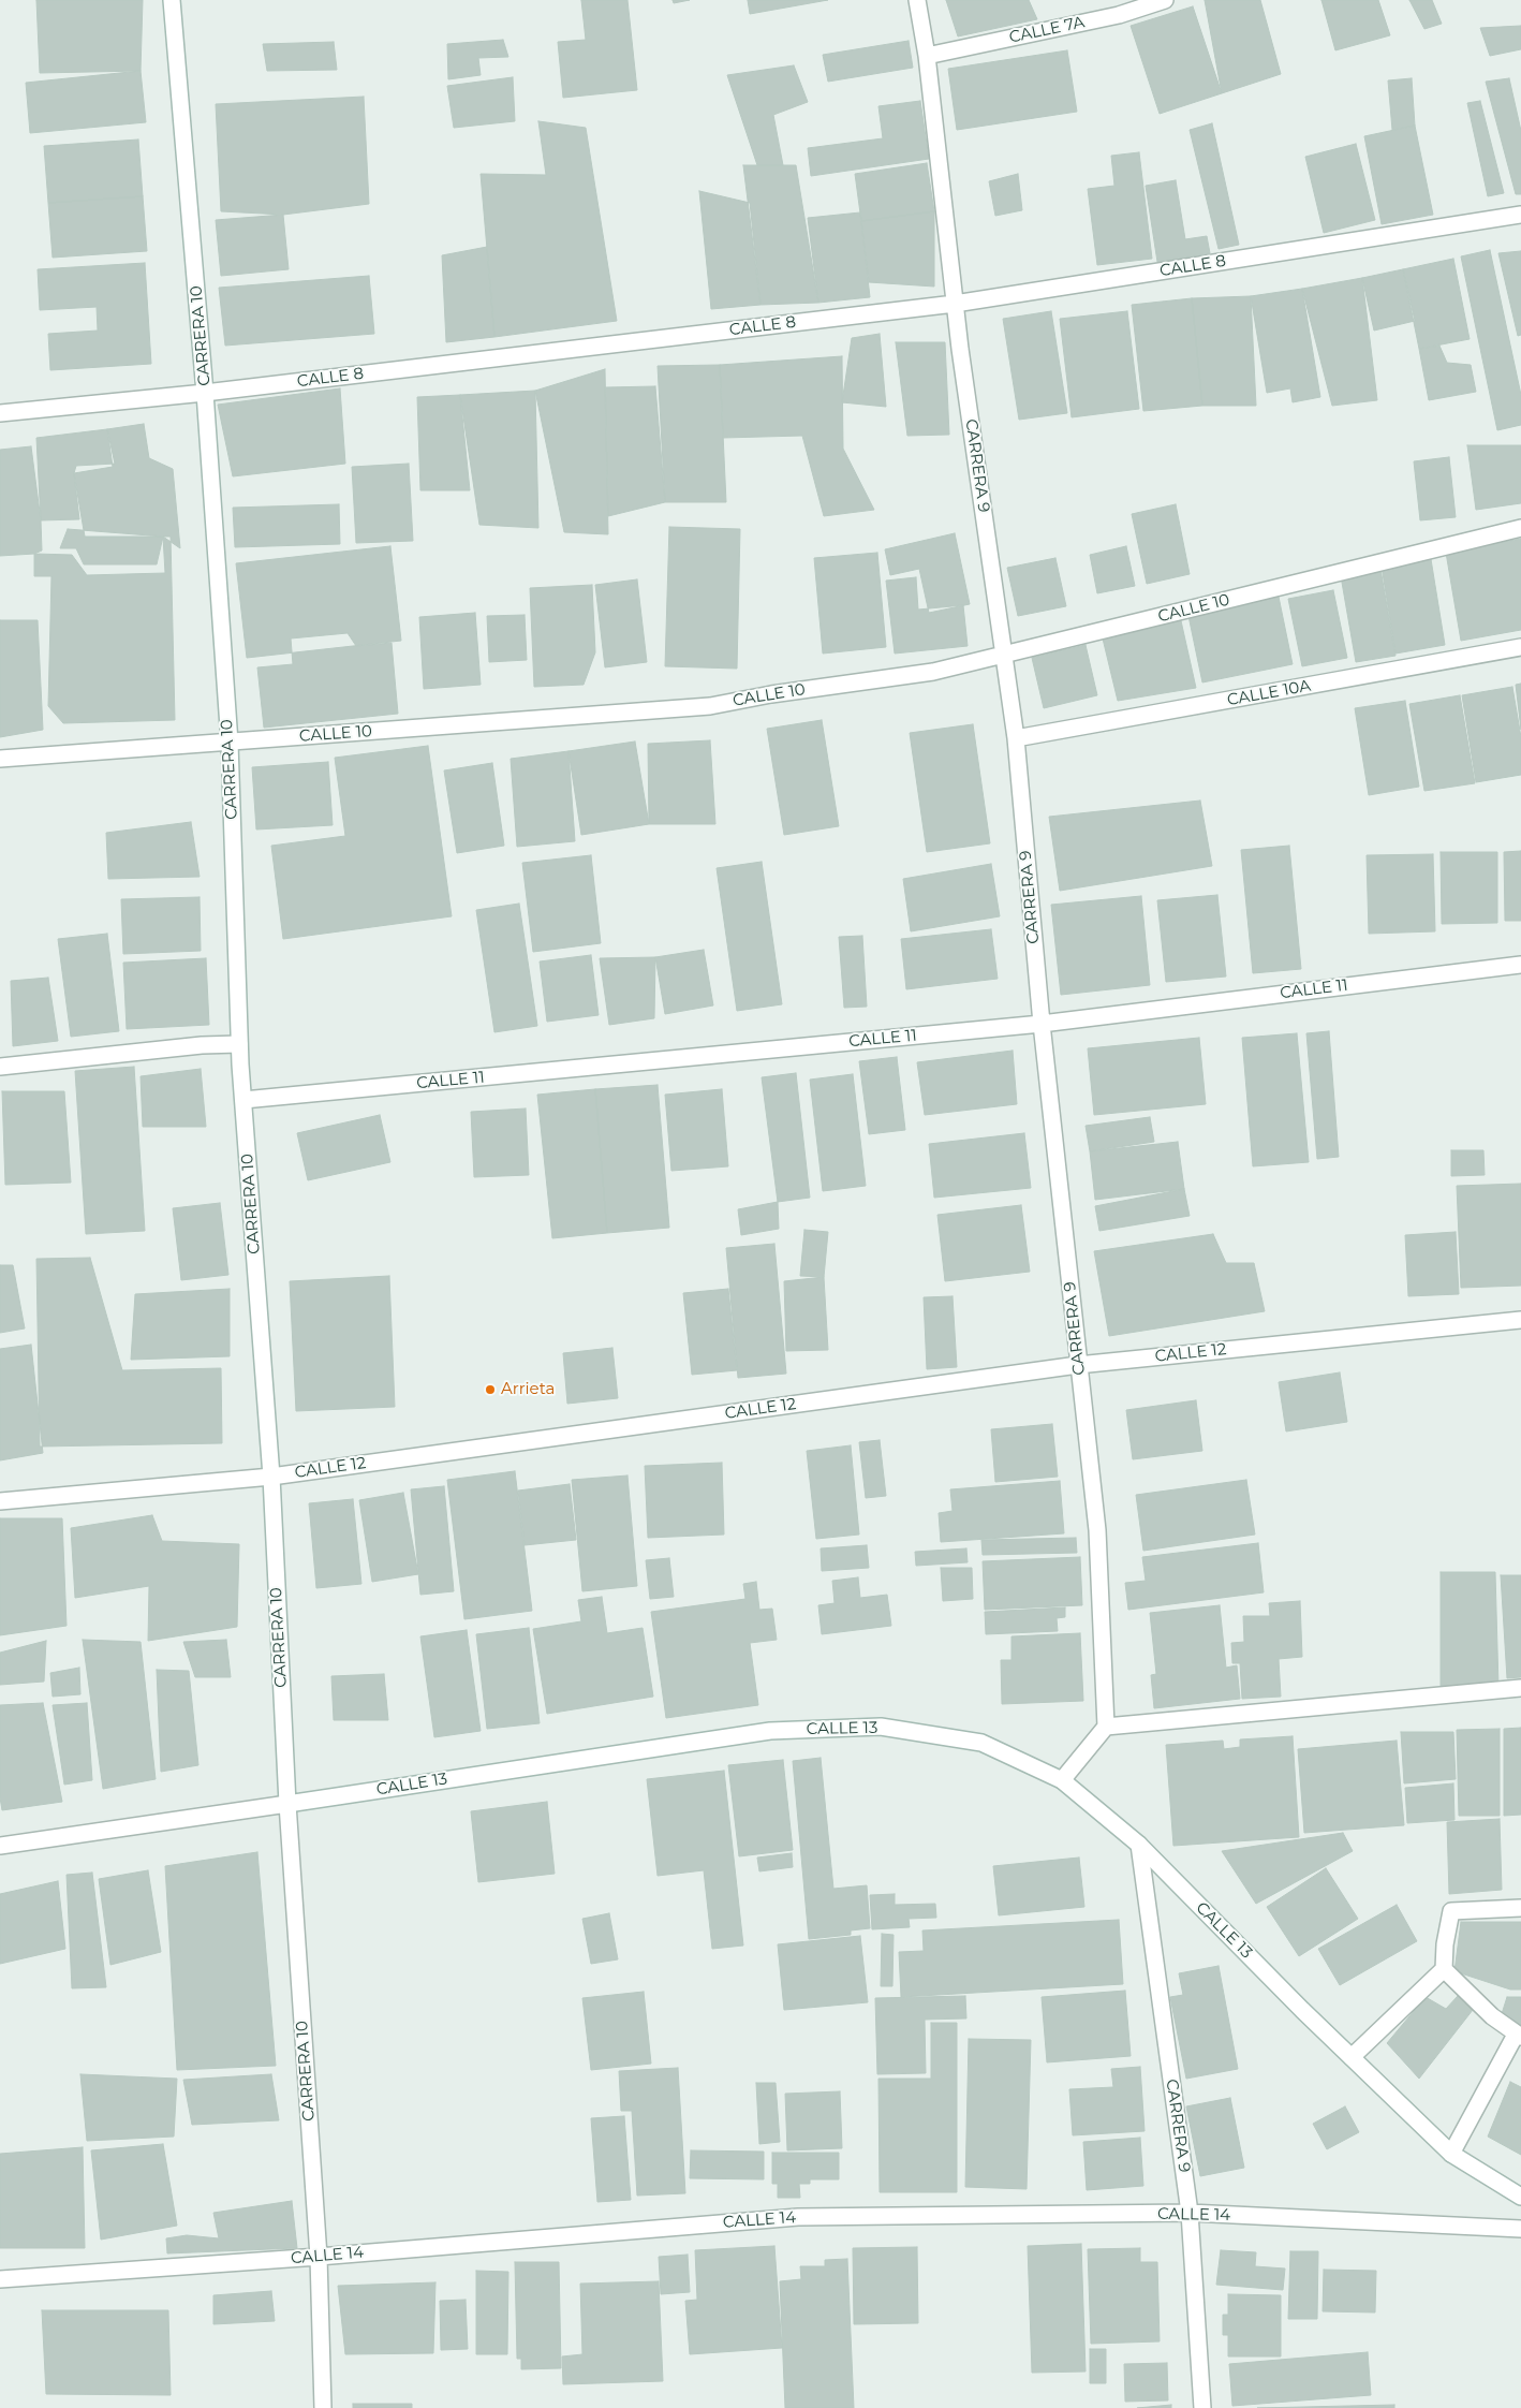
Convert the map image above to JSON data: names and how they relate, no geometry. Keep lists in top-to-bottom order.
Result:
{
  "streets": {
    "street": [
      "CALLE 7A",
      "CALLE 8",
      "CARRERA 10",
      "CARRERA 9",
      "CALLE 10",
      "CALLE 10A",
      "CALLE 11",
      "CALLE 12",
      "CALLE 13",
      "CALLE 14"
    ]
  },
  "crossings": [
    ["CALLE 7A", "CARRERA 9"],
    ["CALLE 8", "CARRERA 10"],
    ["CALLE 8", "CARRERA 9"],
    ["CARRERA 10", "CALLE 10"],
    ["CARRERA 10", "CALLE 11"],
    ["CARRERA 10", "CALLE 12"],
    ["CARRERA 10", "CALLE 13"],
    ["CARRERA 10", "CALLE 14"],
    ["CARRERA 9", "CALLE 10"],
    ["CARRERA 9", "CALLE 10A"],
    ["CARRERA 9", "CALLE 11"],
    ["CARRERA 9", "CALLE 12"],
    ["CARRERA 9", "CALLE 13"],
    ["CARRERA 9", "CALLE 14"]
  ],
  "places": ["Arrieta"]
}
